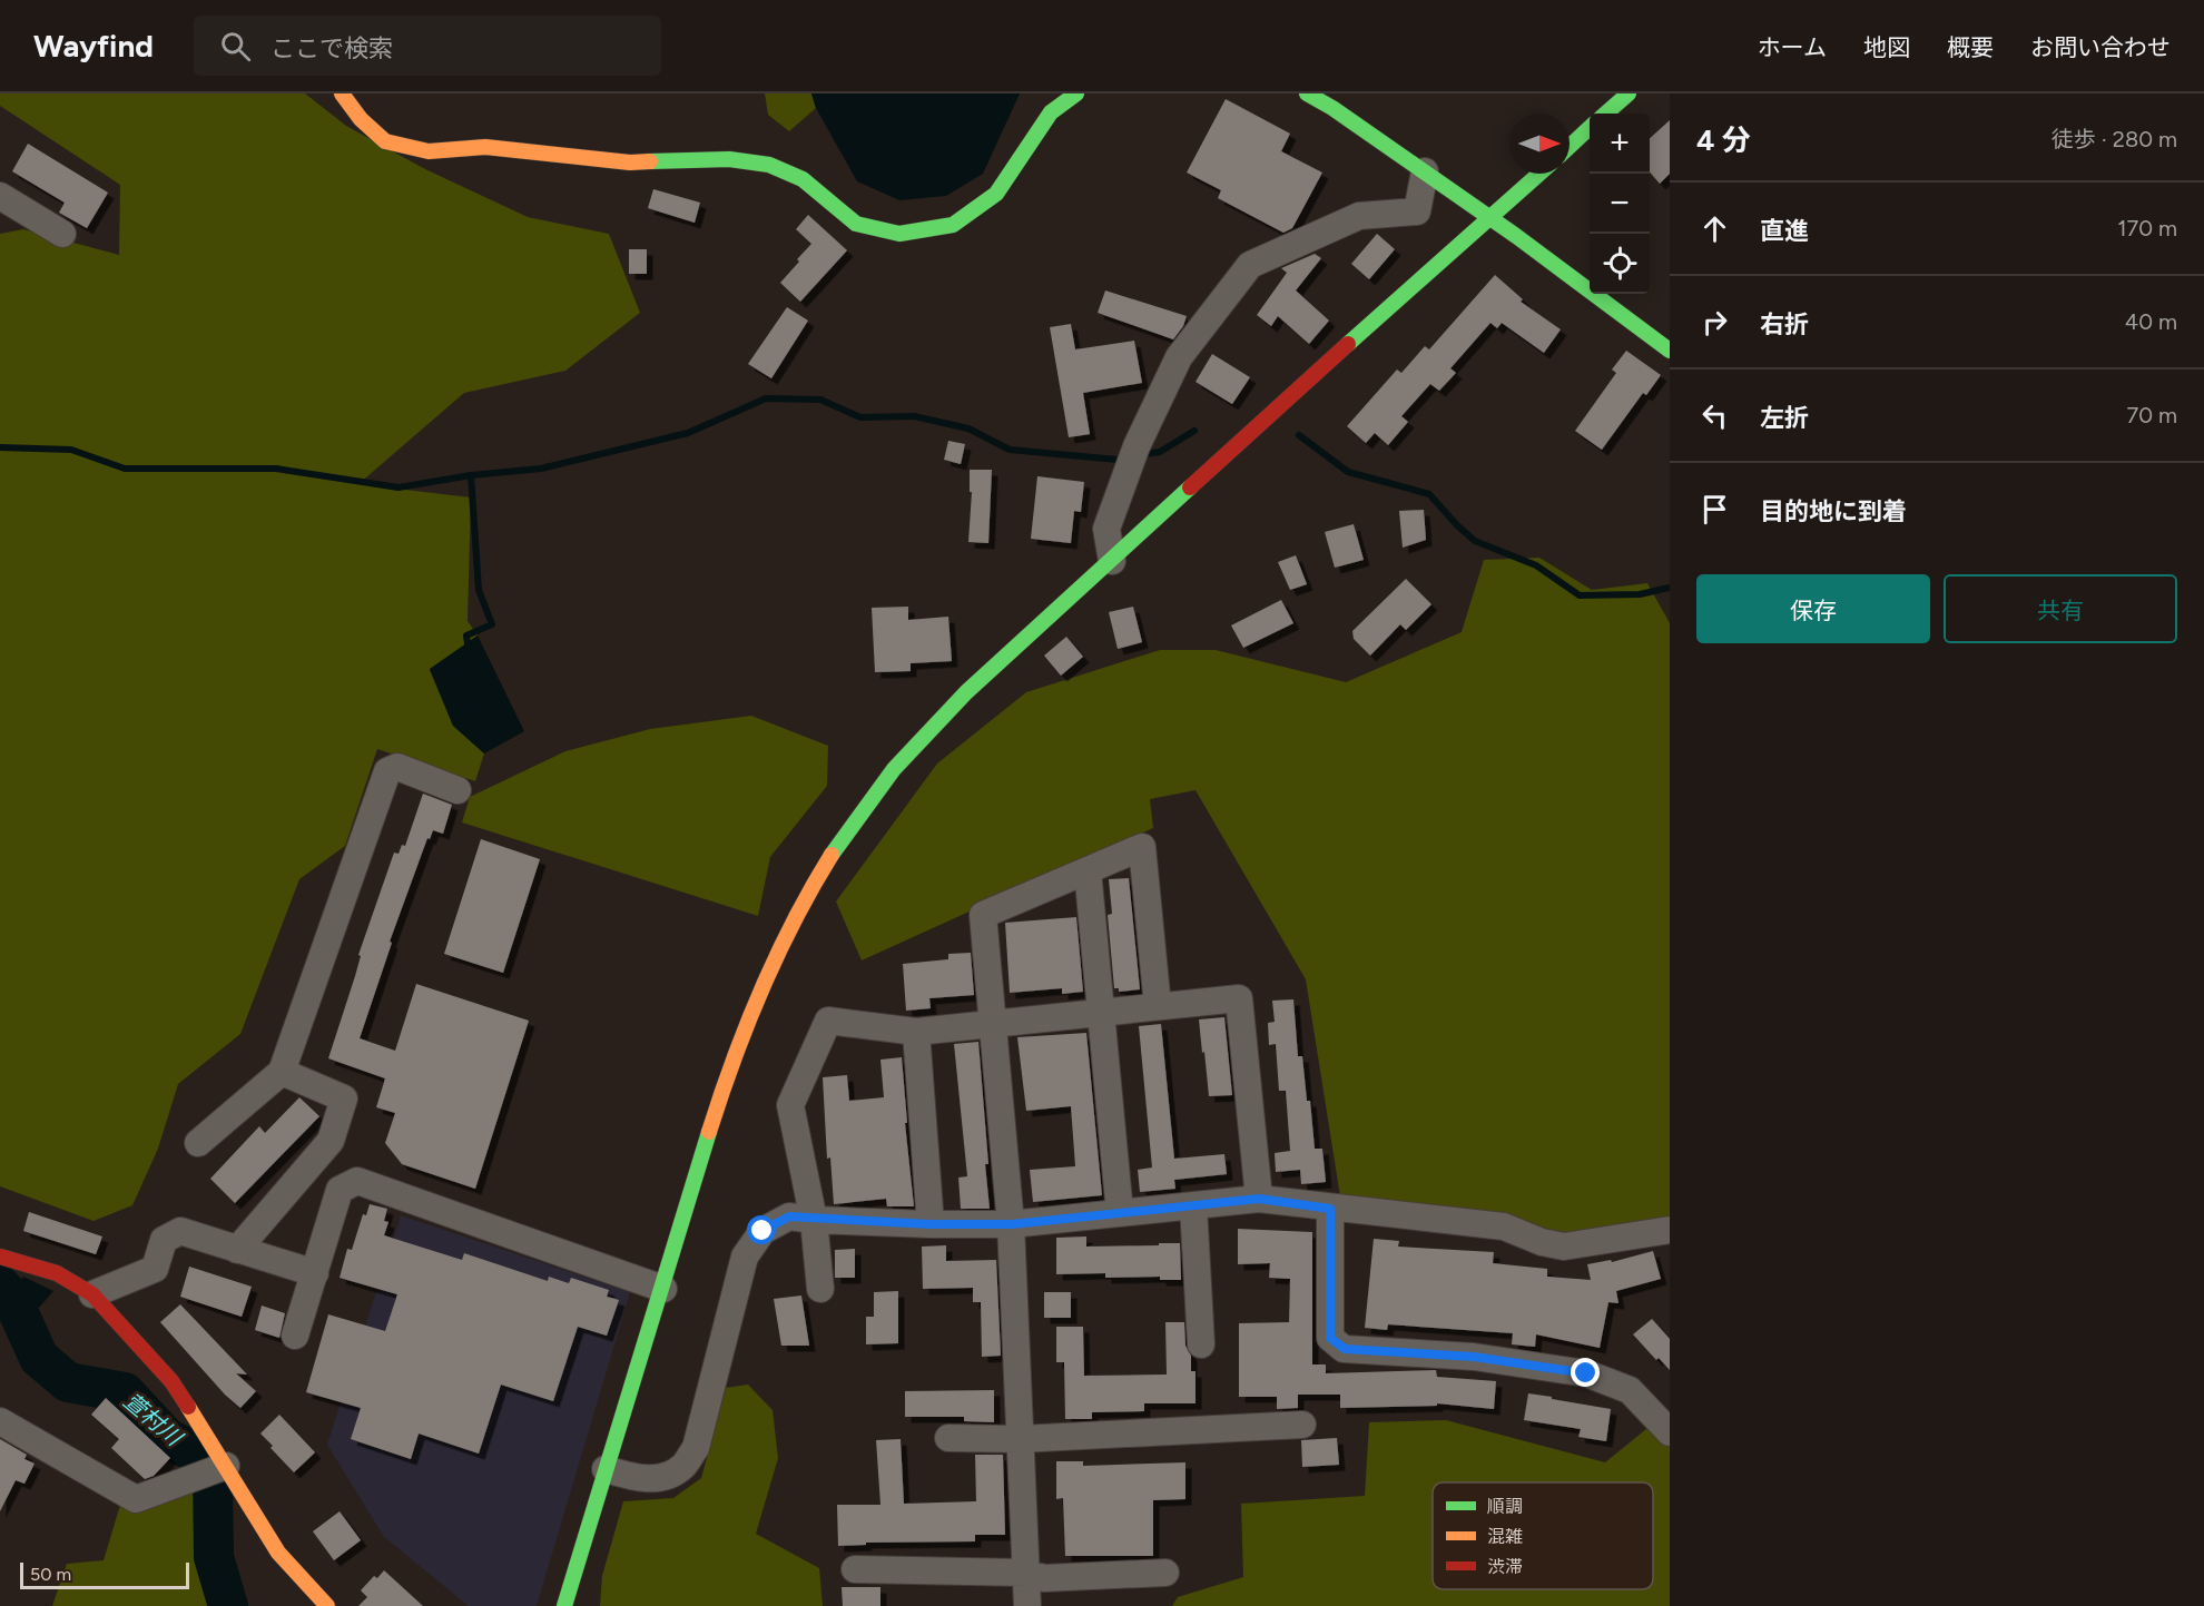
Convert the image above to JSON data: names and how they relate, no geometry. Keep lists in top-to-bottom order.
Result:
{
  "water": ["萱村川"],
  "legend": ["順調", "混雑", "渋滞"],
  "scale_bar": "50 m",
  "north": "right",
  "page": {
    "header": "Wayfind",
    "search": "ここで検索",
    "nav": [
      "ホーム",
      "地図",
      "概要",
      "お問い合わせ"
    ],
    "heading": ["4 分", "徒歩 · 280 m"],
    "map_buttons": ["+", "−"],
    "list": [
      ["直進", "170 m"],
      ["右折", "40 m"],
      ["左折", "70 m"],
      "目的地に到着"
    ],
    "buttons": ["保存", "共有"],
    "scale": "50 m"
  }
}
